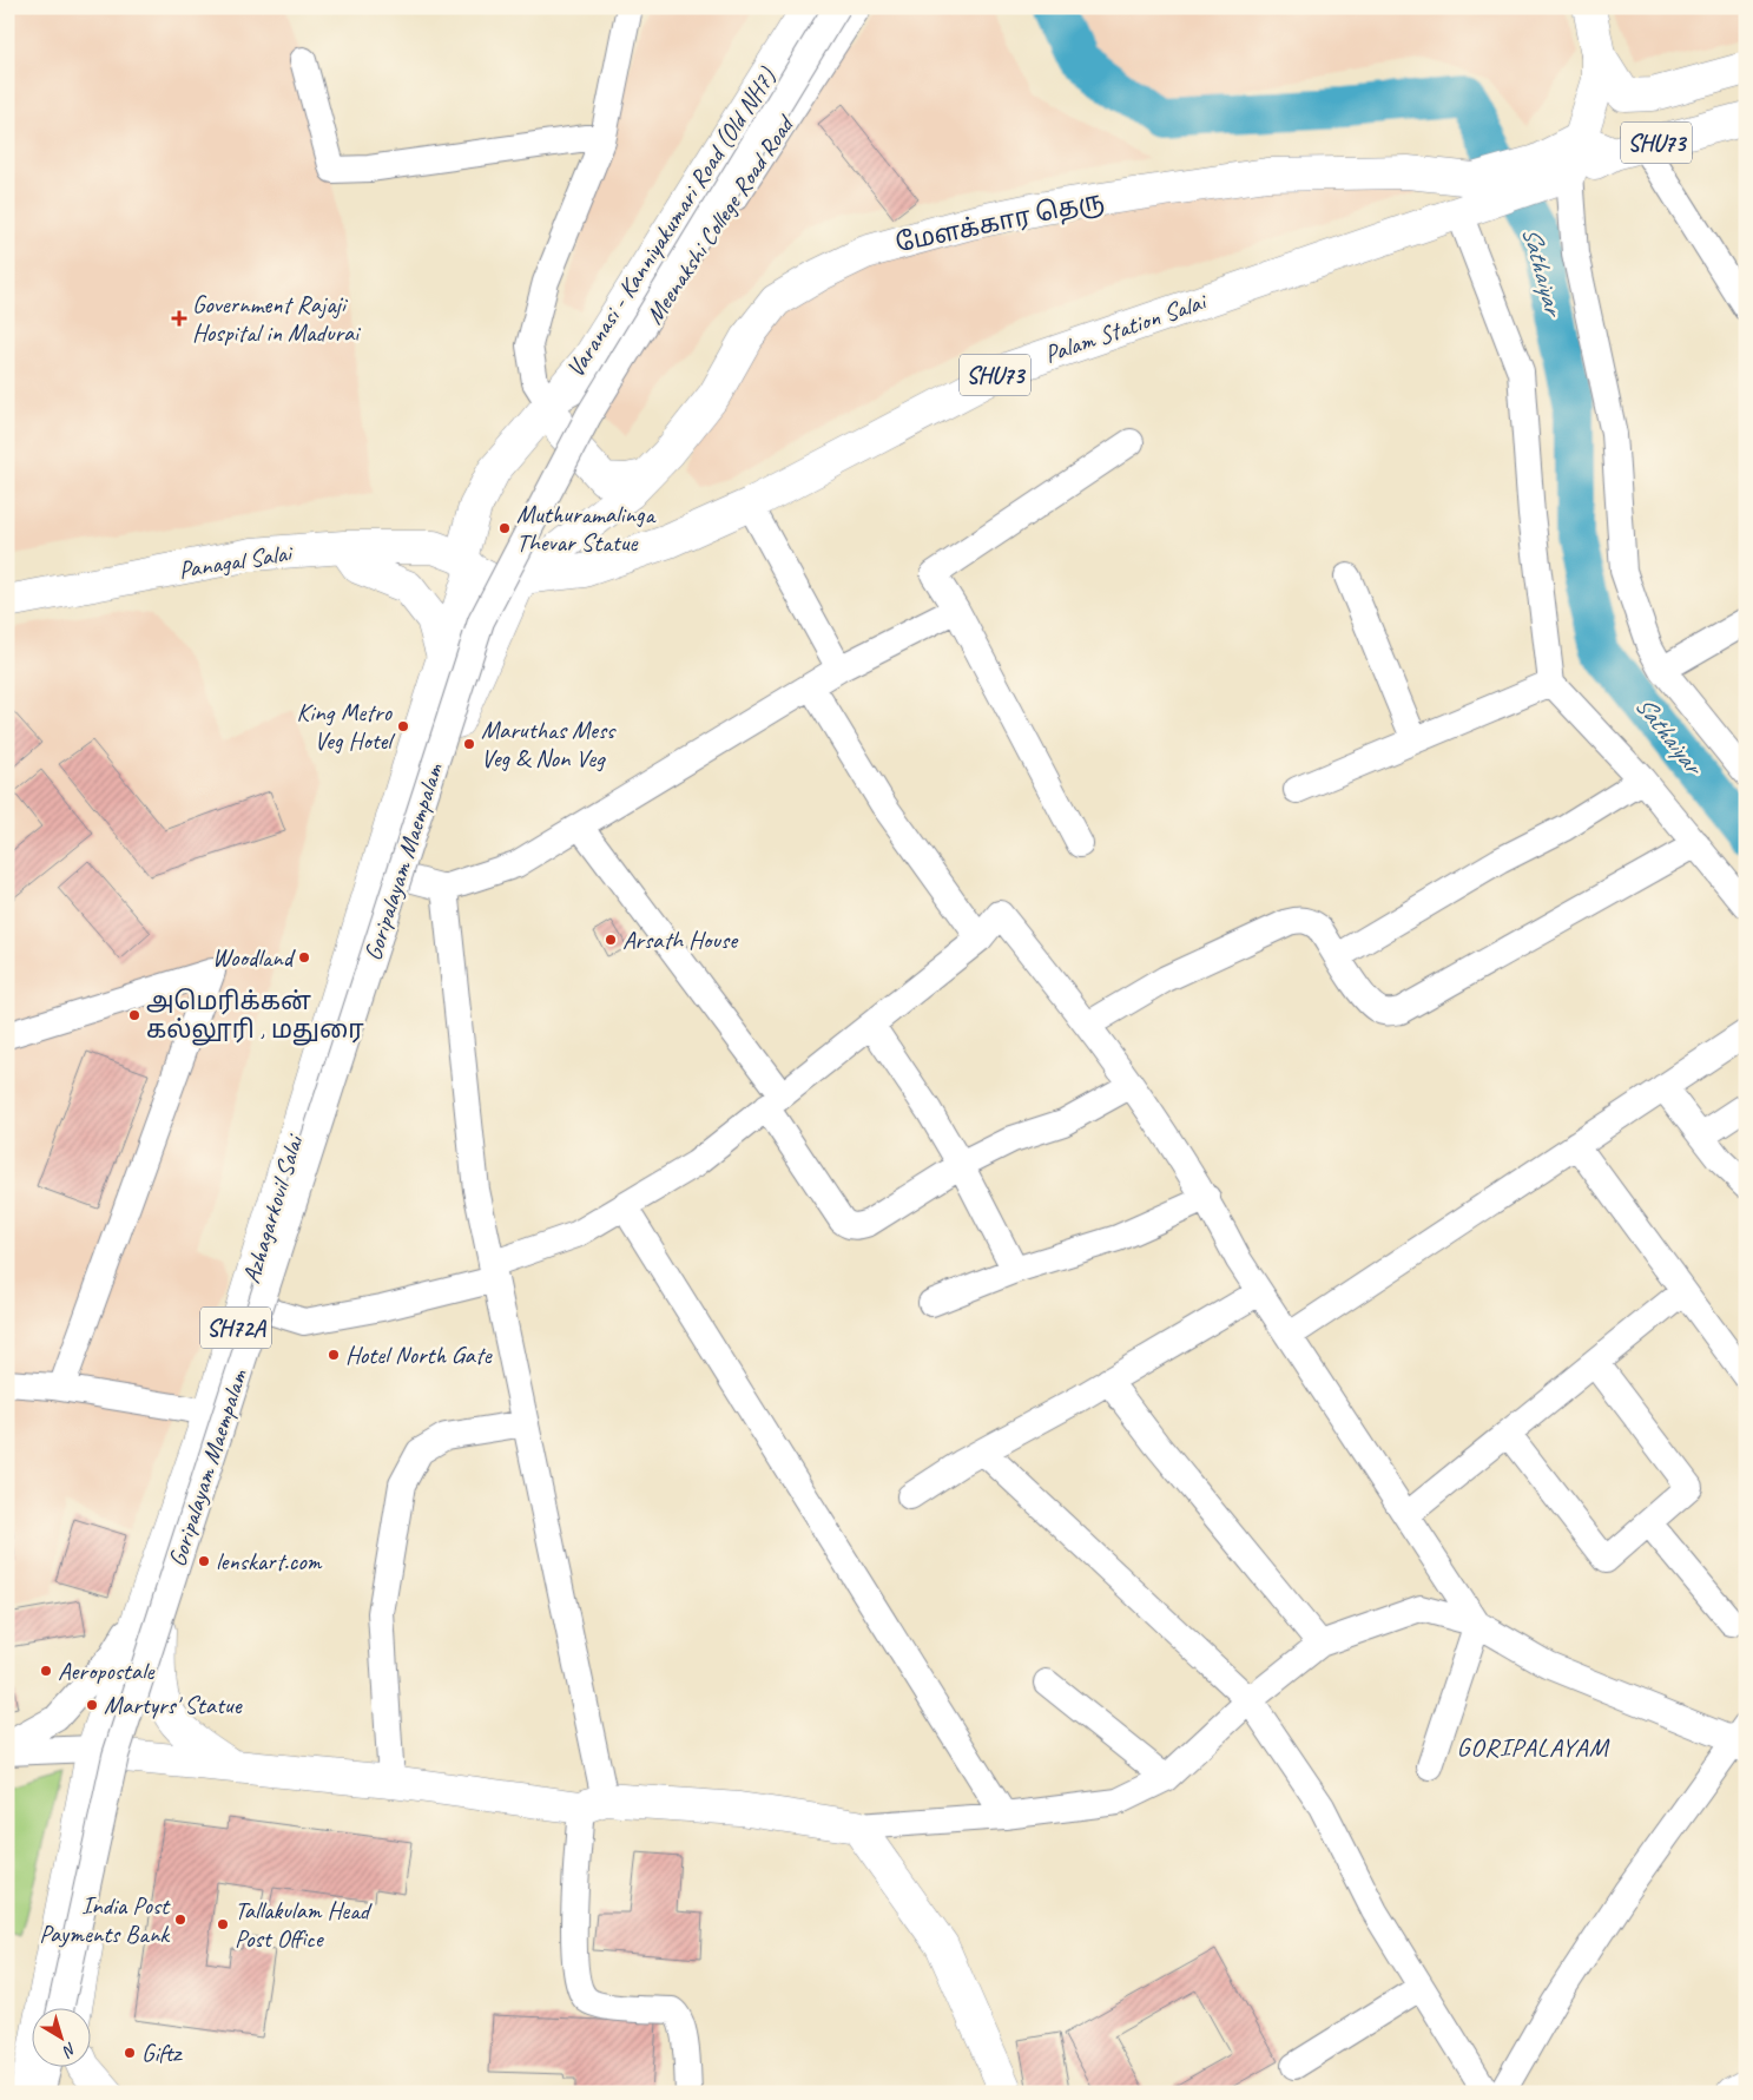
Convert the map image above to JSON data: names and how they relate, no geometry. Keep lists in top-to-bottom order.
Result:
{
  "streets": {
    "main road": [
      "SHU73",
      "மேளக்கார தெரு",
      "Varanasi - Kanniyakumari Road (Old NH7)",
      "Palam Station Salai",
      "Panagal Salai",
      "Azhagarkovil Salai",
      "SH72A"
    ],
    "street": ["Meenakshi College Road Road", "Goripalayam Maempalam"]
  },
  "crossings": [
    ["SHU73", "மேளக்கார தெரு"],
    ["SHU73", "Varanasi - Kanniyakumari Road (Old NH7)"],
    ["SHU73", "Palam Station Salai"],
    ["SHU73", "Panagal Salai"],
    ["SHU73", "Azhagarkovil Salai"],
    ["Meenakshi College Road Road", "Varanasi - Kanniyakumari Road (Old NH7)"],
    ["மேளக்கார தெரு", "Palam Station Salai"],
    ["மேளக்கார தெரு", "Azhagarkovil Salai"],
    ["Varanasi - Kanniyakumari Road (Old NH7)", "Panagal Salai"],
    ["Varanasi - Kanniyakumari Road (Old NH7)", "Azhagarkovil Salai"],
    ["Palam Station Salai", "Azhagarkovil Salai"],
    ["Panagal Salai", "Azhagarkovil Salai"]
  ],
  "districts": ["GORIPALAYAM"],
  "water": ["Sathaiyar"],
  "places": {
    "health": ["Government Rajaji Hospital in Madurai"],
    "other": [
      "Muthuramalinga Thevar Statue",
      "King Metro Veg Hotel",
      "Maruthas Mess Veg & Non Veg",
      "Arsath House",
      "Woodland",
      "அமெரிக்கன் கல்லூரி , மதுரை",
      "Hotel North Gate",
      "lenskart.com",
      "Aeropostale",
      "Martyrs' Statue",
      "India Post Payments Bank",
      "Tallakulam Head Post Office",
      "Giftz"
    ]
  },
  "north": "bottom right"
}
